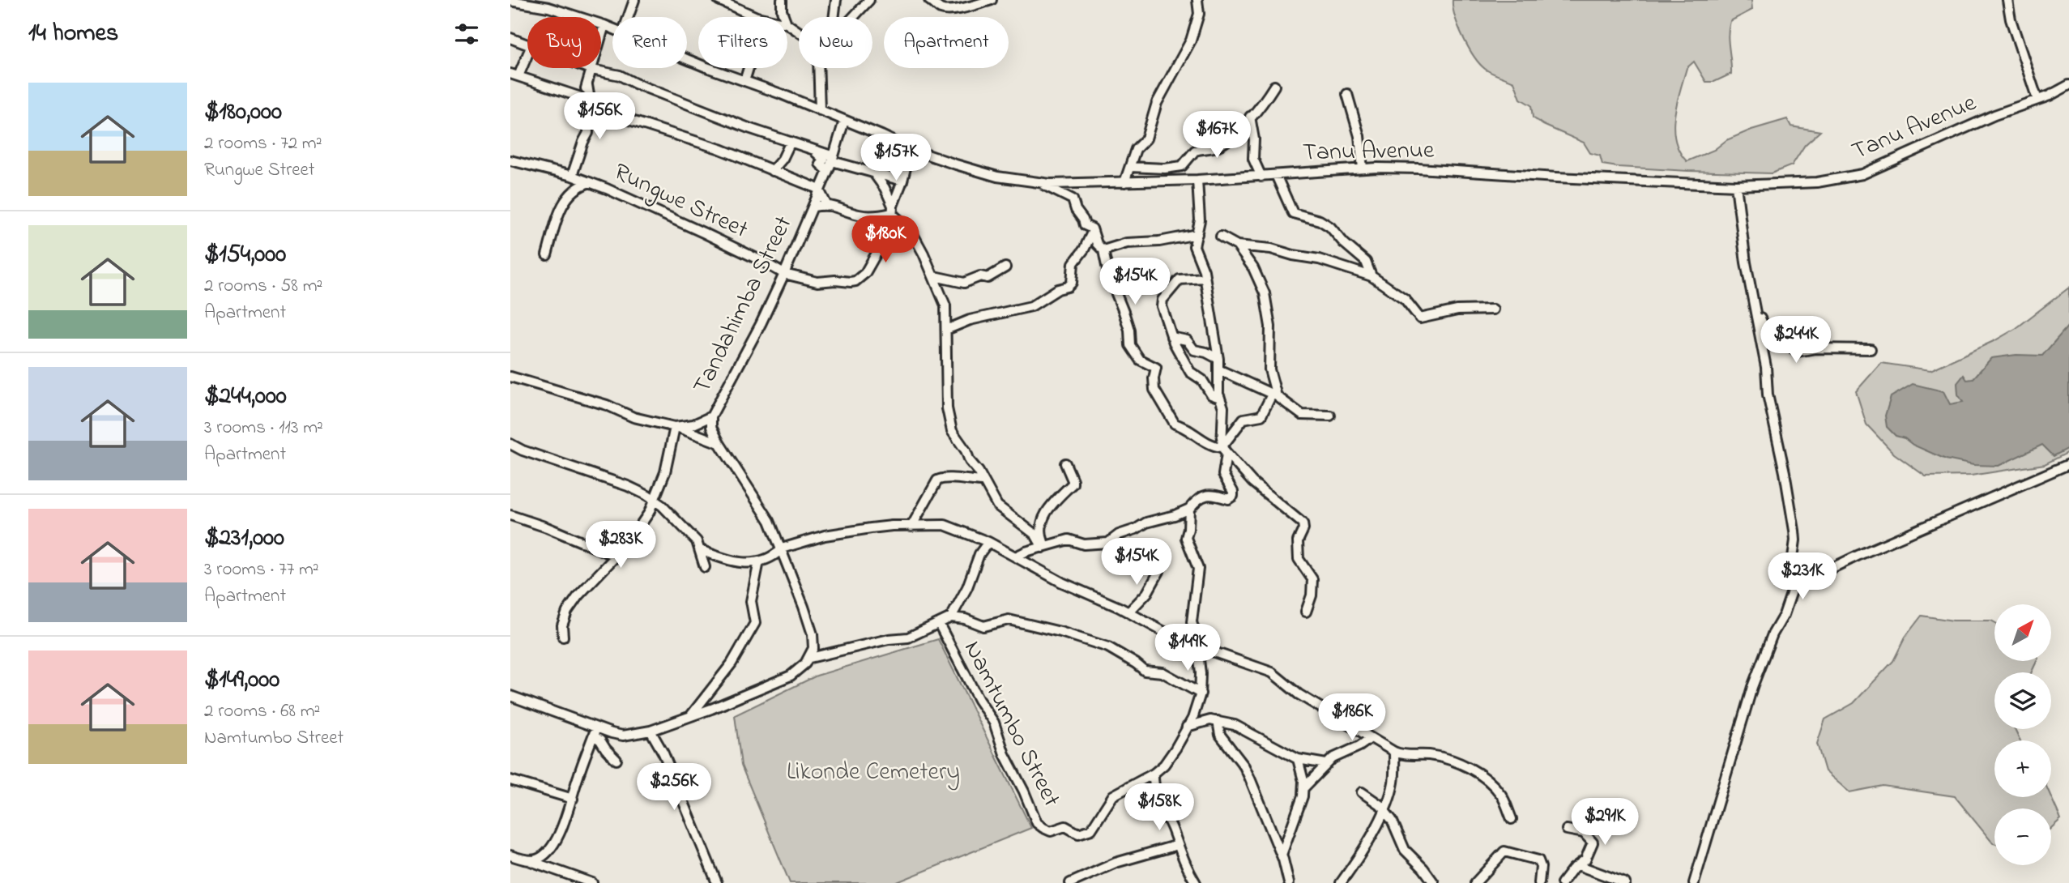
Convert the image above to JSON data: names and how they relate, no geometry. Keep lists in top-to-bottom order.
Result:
{
  "streets": {
    "street": [
      "Tanu Avenue",
      "Rungwe Street",
      "Tandahimba Street",
      "Namtumbo Street"
    ]
  },
  "crossings": [
    ["Tanu Avenue", "Rungwe Street"],
    ["Tanu Avenue", "Tandahimba Street"],
    ["Rungwe Street", "Tandahimba Street"]
  ],
  "parks": ["Likonde Cemetery"],
  "north": "top right",
  "page": {
    "heading": "14 homes",
    "chip": [
      "Buy",
      "Rent",
      "Filters",
      "New",
      "Apartment"
    ],
    "list": [
      {
        "name": "$180,000",
        "note": "2 rooms · 72 m² · Rungwe Street"
      },
      {
        "name": "$154,000",
        "note": "2 rooms · 58 m² · Apartment"
      },
      {
        "name": "$244,000",
        "note": "3 rooms · 113 m² · Apartment"
      },
      {
        "name": "$231,000",
        "note": "3 rooms · 77 m² · Apartment"
      },
      {
        "name": "$149,000",
        "note": "2 rooms · 68 m² · Namtumbo Street"
      }
    ],
    "price": [
      "$156K",
      "$167K",
      "$157K",
      "$180K",
      "$154K",
      "$244K",
      "$283K",
      "$154K",
      "$231K",
      "$149K",
      "$186K",
      "$256K",
      "$158K",
      "$291K"
    ],
    "map_buttons": ["+", "−"]
  }
}
